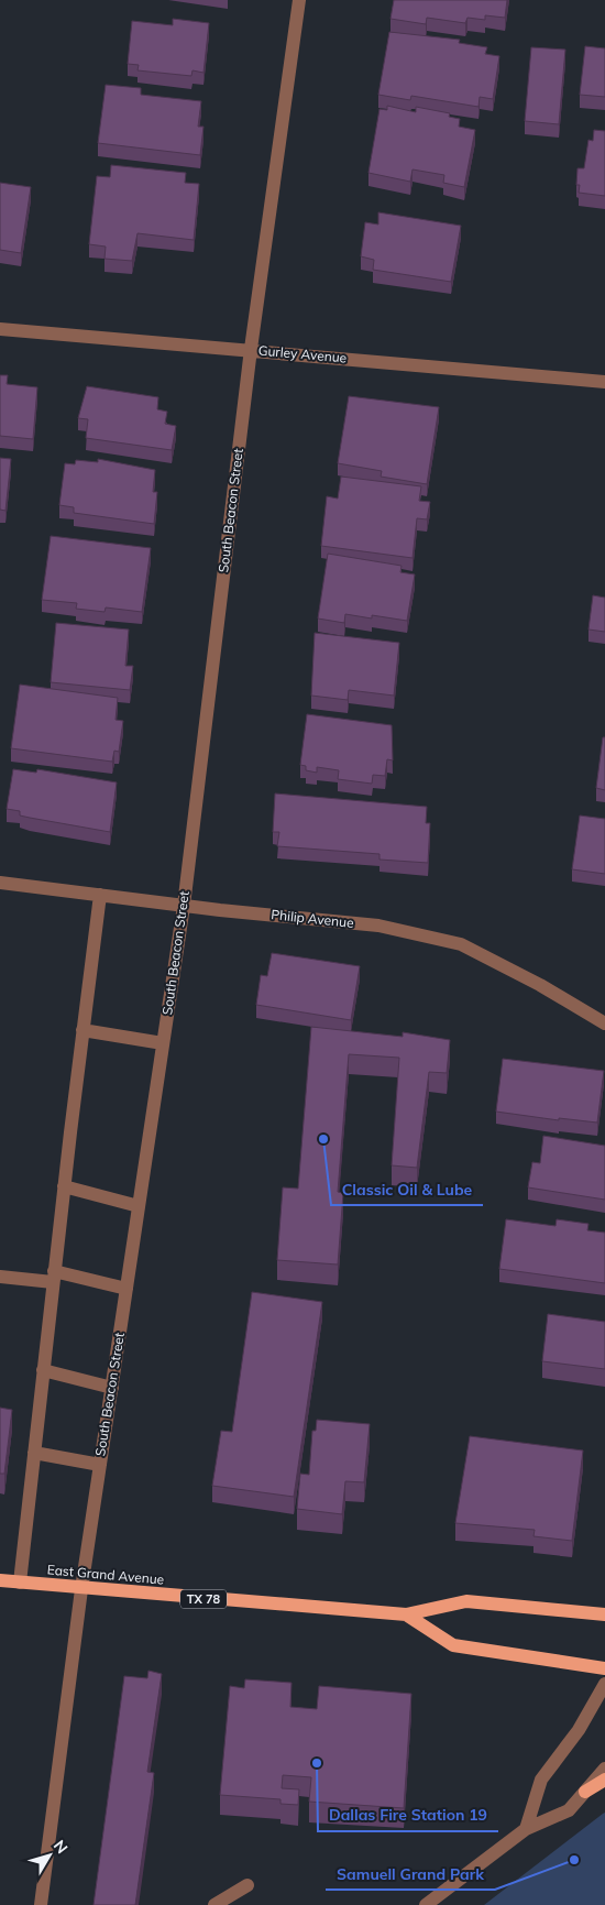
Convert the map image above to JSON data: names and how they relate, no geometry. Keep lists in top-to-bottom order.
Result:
{
  "streets": {
    "main road": ["East Grand Avenue", "TX 78"],
    "street": ["Gurley Avenue", "South Beacon Street", "Philip Avenue"]
  },
  "crossings": [
    ["Gurley Avenue", "South Beacon Street"],
    ["South Beacon Street", "Philip Avenue"],
    ["South Beacon Street", "East Grand Avenue"]
  ],
  "places": ["Classic Oil & Lube", "Dallas Fire Station 19", "Samuell Grand Park"],
  "north": "top right"
}
